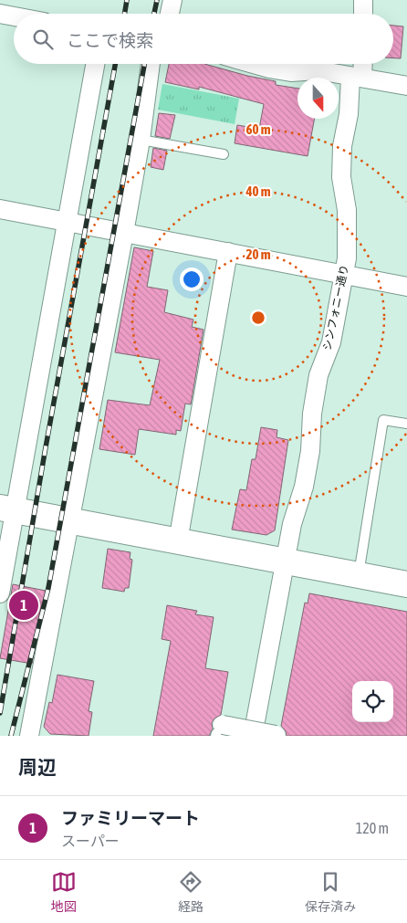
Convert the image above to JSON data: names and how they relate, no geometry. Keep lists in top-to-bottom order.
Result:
{
  "streets": {
    "street": ["シンフォニー通り"]
  },
  "north": "bottom",
  "page": {
    "search": "ここで検索",
    "pins": "1",
    "heading": "周辺",
    "list": [
      {
        "mark": "1",
        "name": "ファミリーマート",
        "note": "スーパー",
        "value": "120 m"
      }
    ],
    "nav": ["地図", "経路", "保存済み"]
  },
  "rings": ["60 m", "40 m", "20 m"]
}
